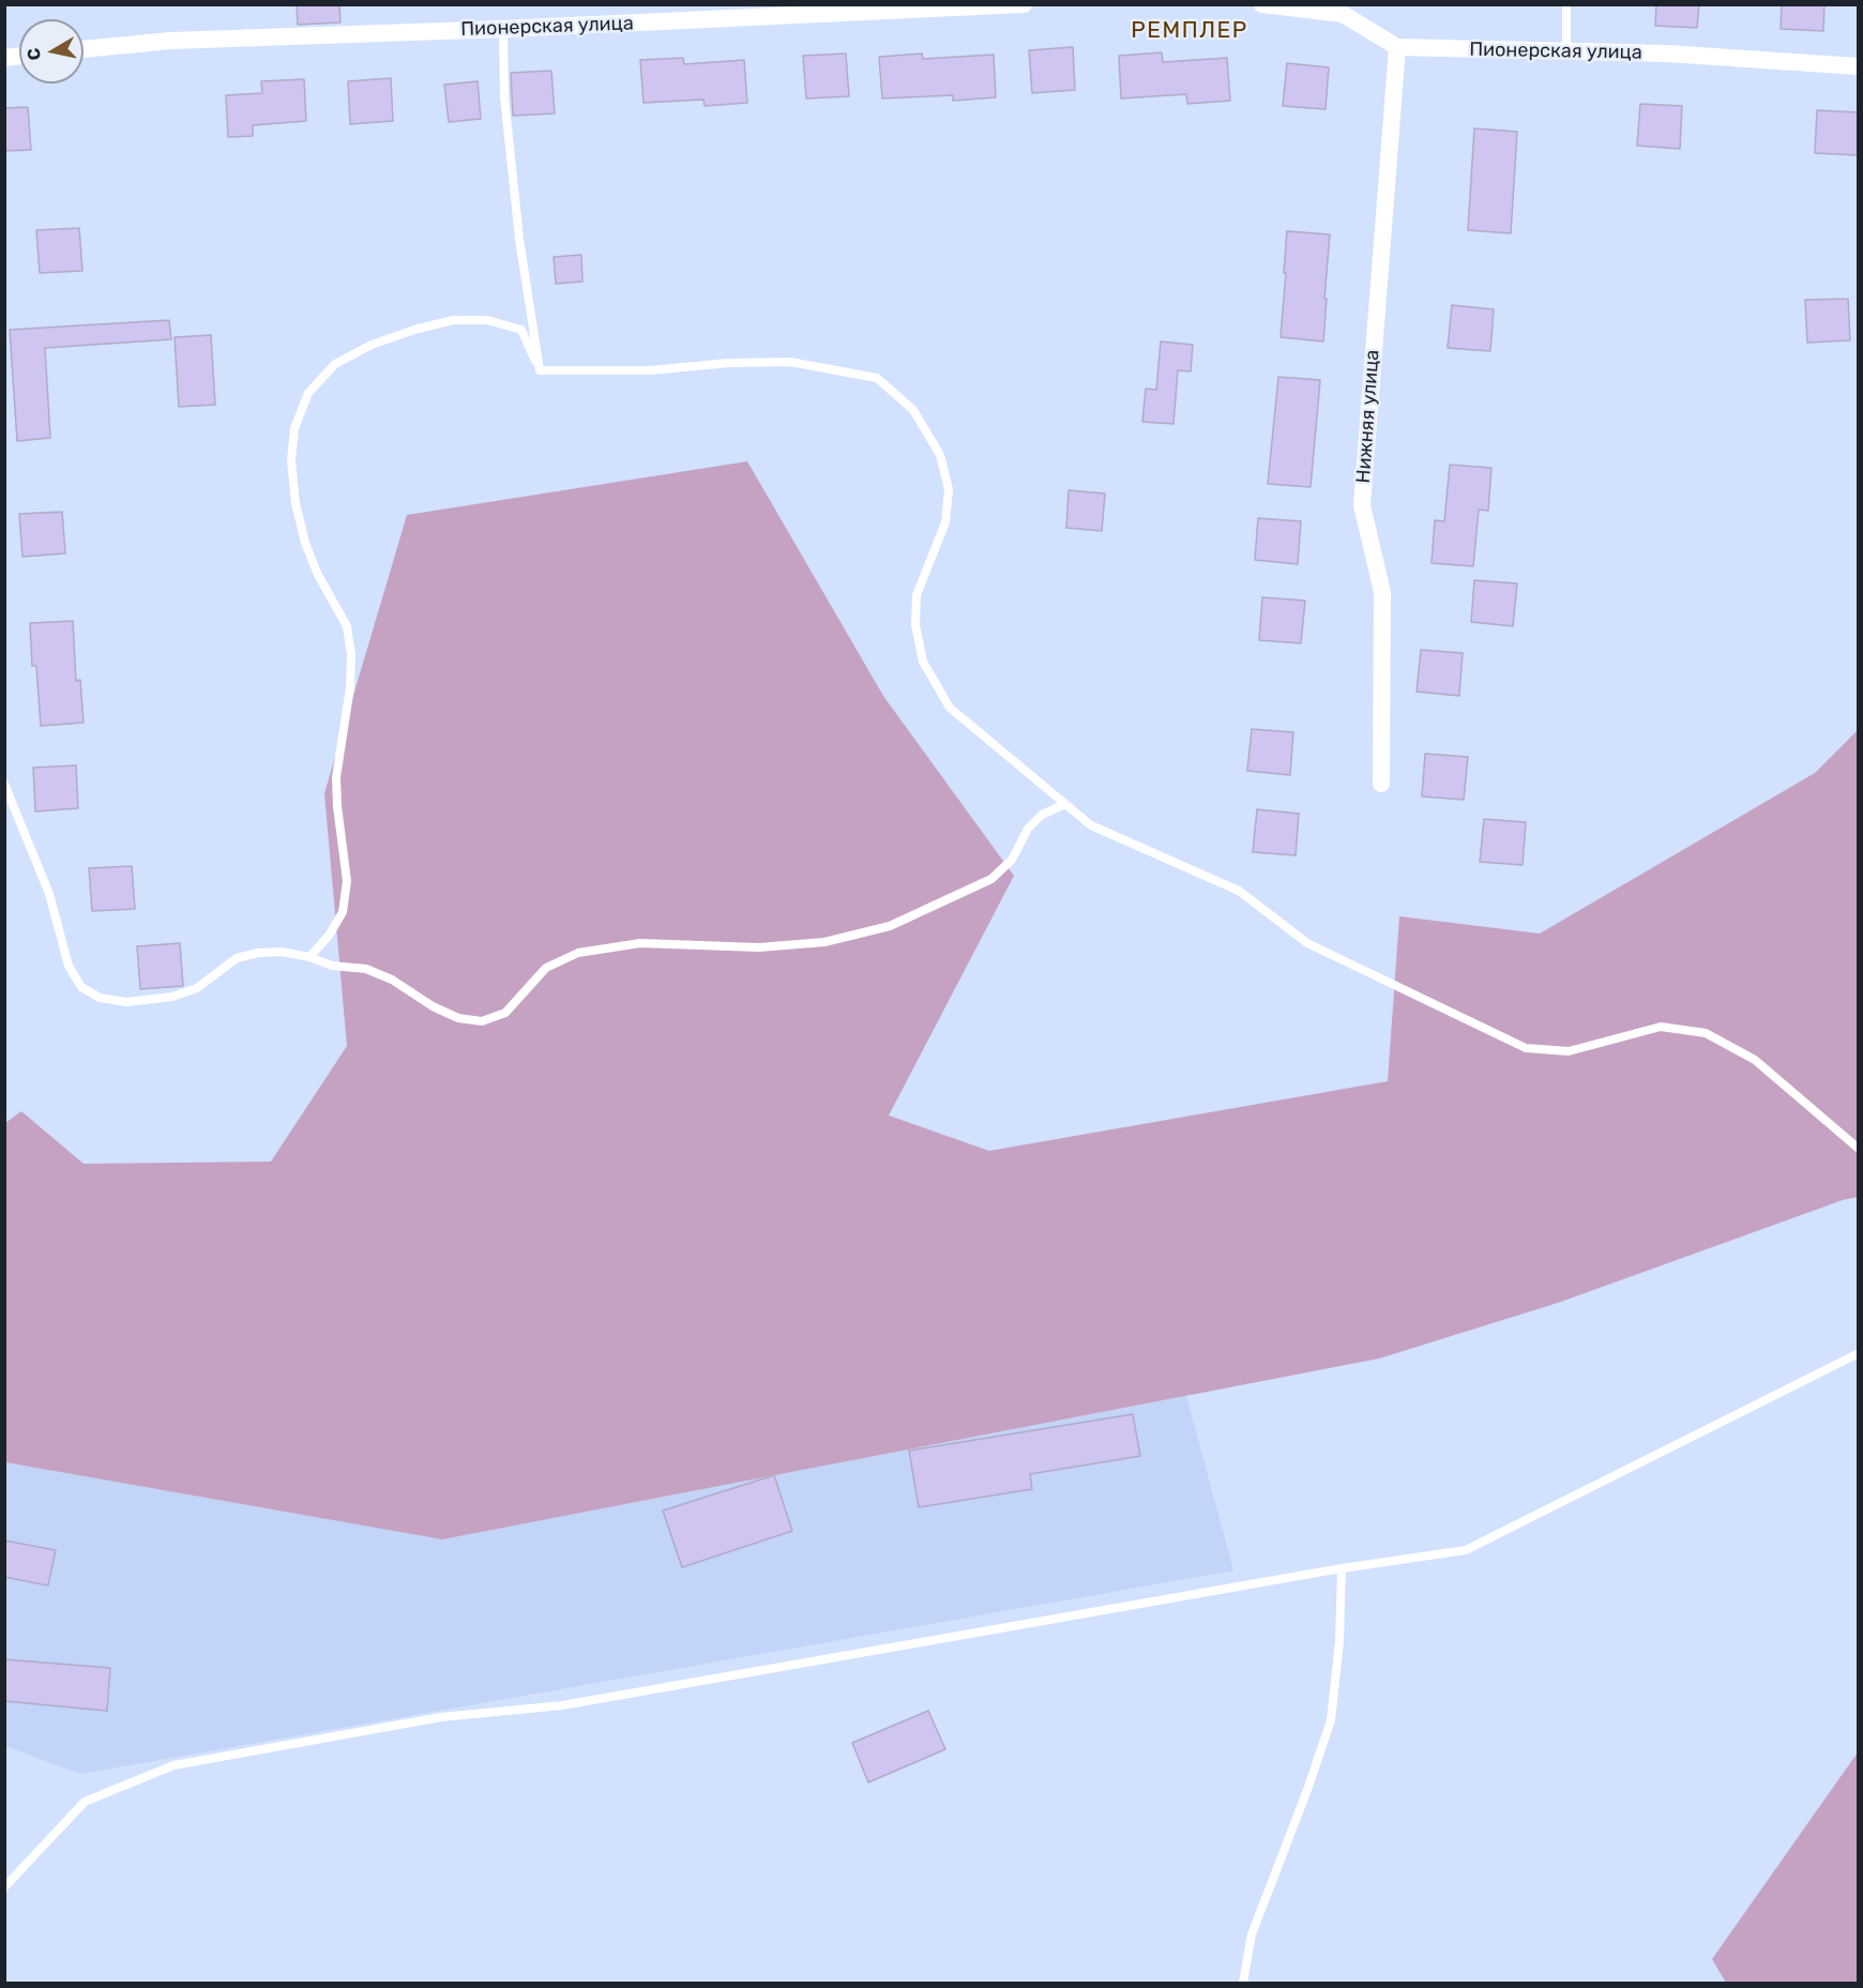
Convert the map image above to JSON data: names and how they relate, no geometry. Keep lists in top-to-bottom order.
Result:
{
  "streets": {
    "street": ["Пионерская улица", "Нижняя улица"]
  },
  "crossings": [
    ["Пионерская улица", "Нижняя улица"]
  ],
  "districts": ["РЕМПЛЕР"],
  "north": "left"
}
